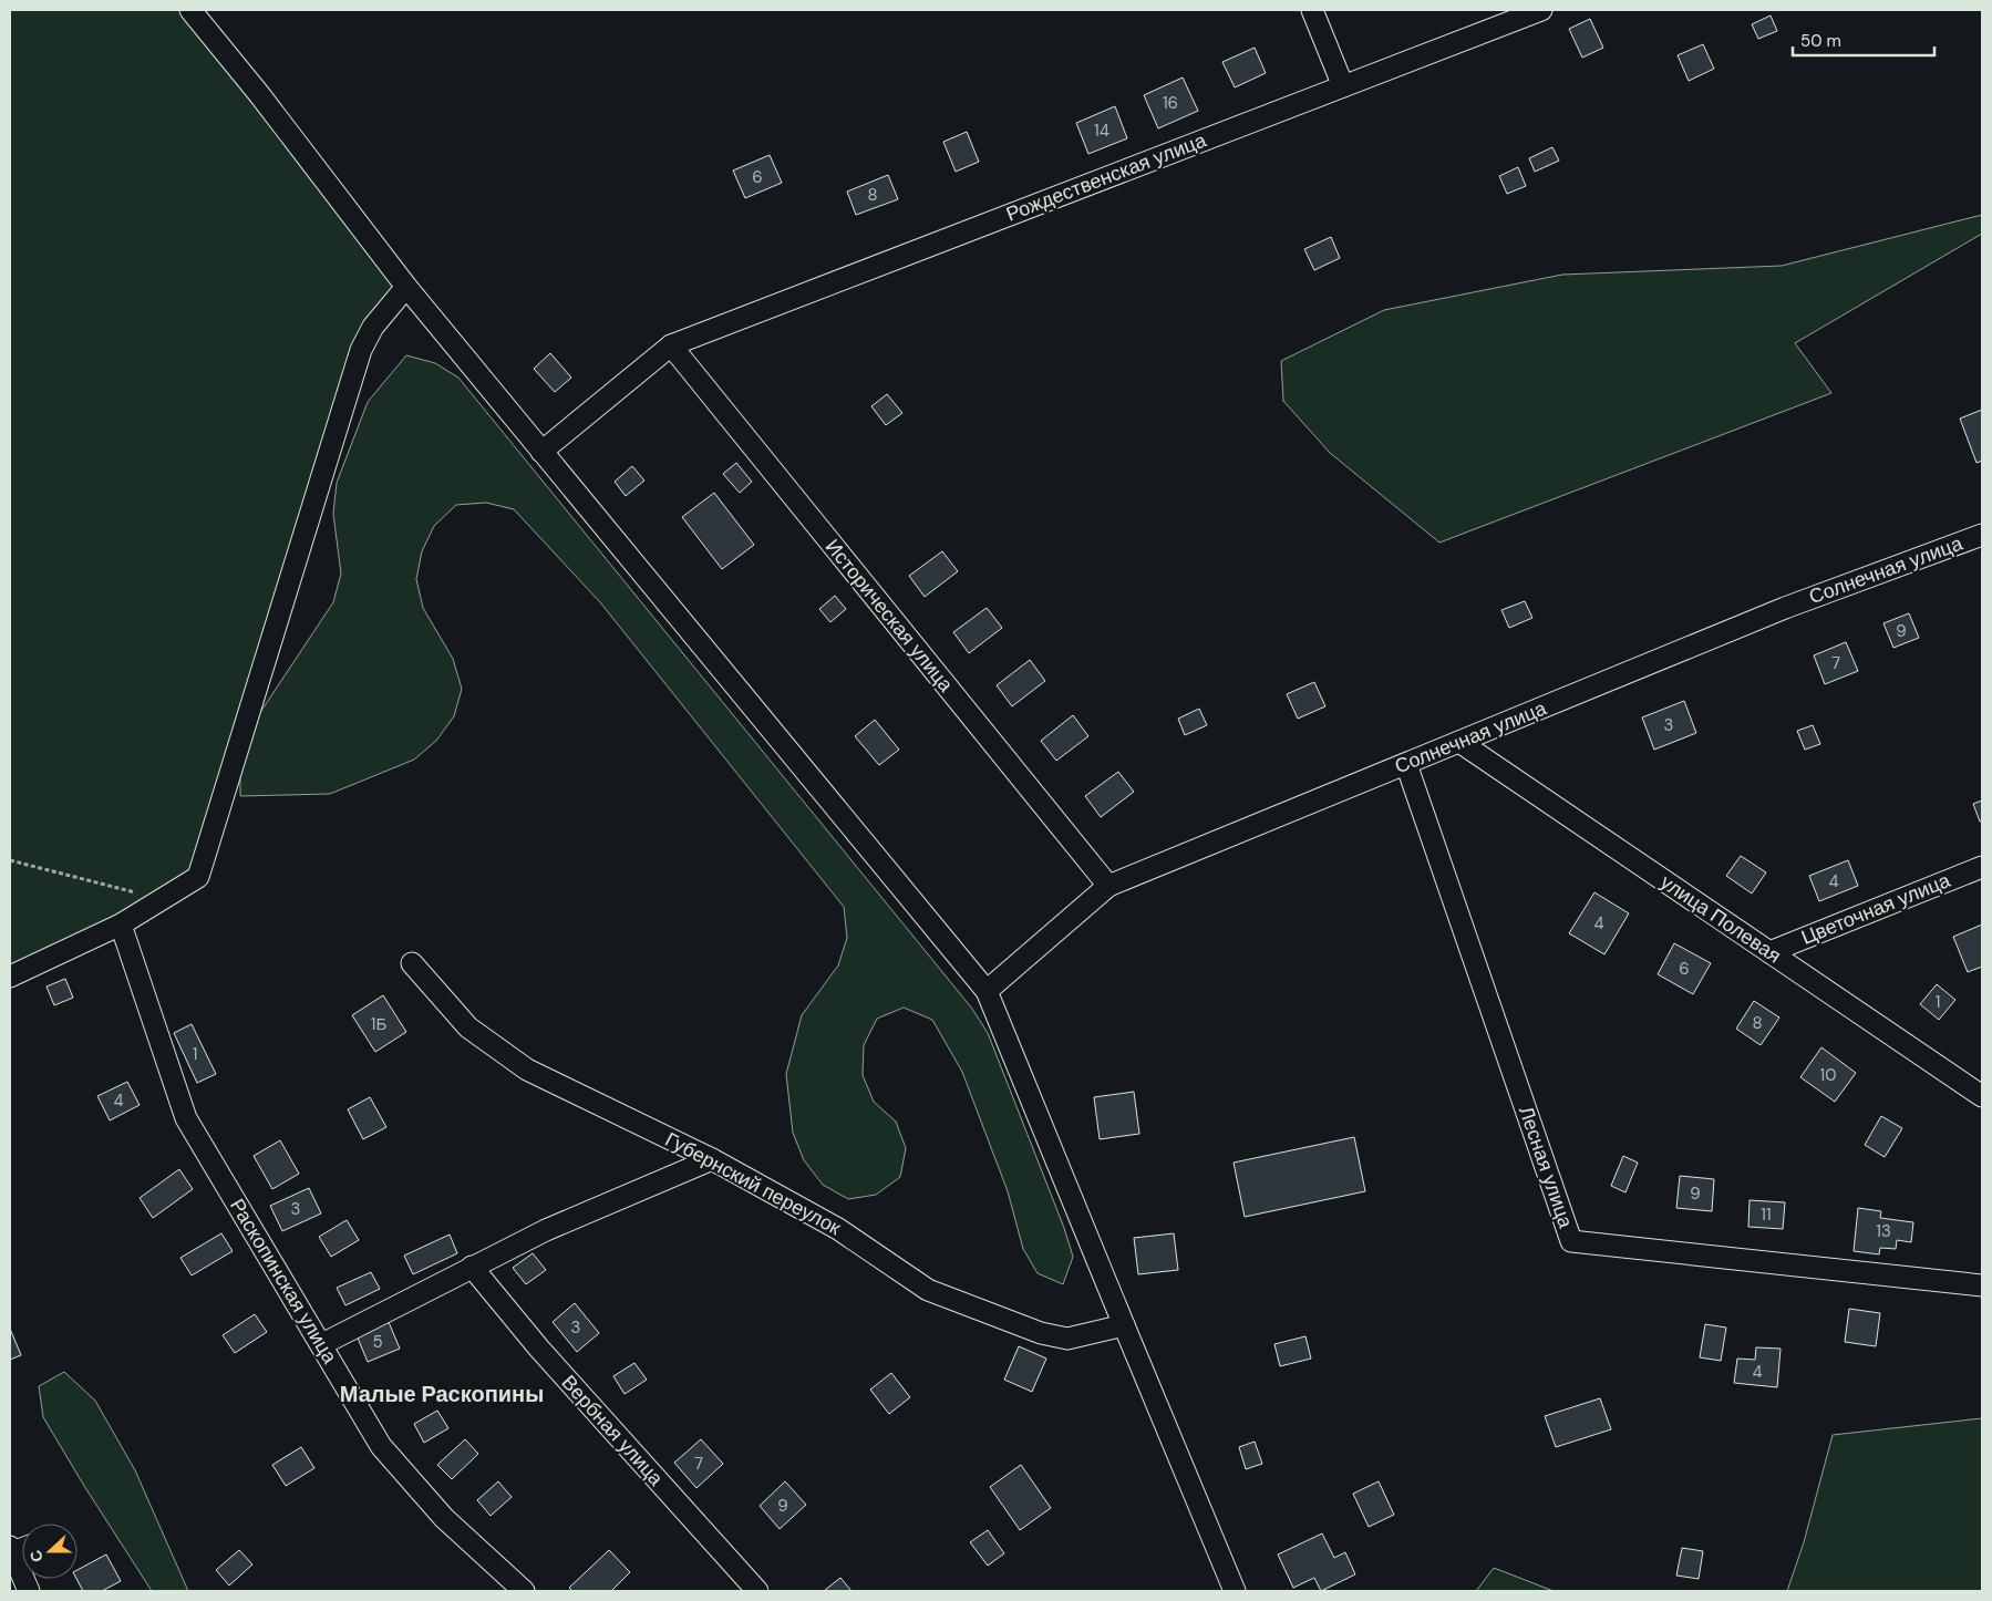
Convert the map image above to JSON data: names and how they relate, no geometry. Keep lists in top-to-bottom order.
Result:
{
  "streets": {
    "street": [
      "Рождественская улица",
      "Солнечная улица",
      "Историческая улица",
      "Цветочная улица",
      "улица Полевая",
      "Лесная улица",
      "Губернский переулок",
      "Раскопинская улица",
      "Вербная улица"
    ]
  },
  "crossings": [
    ["Рождественская улица", "Историческая улица"],
    ["Солнечная улица", "Историческая улица"],
    ["Солнечная улица", "улица Полевая"],
    ["Солнечная улица", "Лесная улица"],
    ["Цветочная улица", "улица Полевая"]
  ],
  "districts": ["Малые Раскопины"],
  "house_numbers": [
    "16",
    "14",
    "6",
    "8",
    "9",
    "7",
    "3",
    "4",
    "4",
    "6",
    "1",
    "8",
    "1Б",
    "1",
    "10",
    "4",
    "9",
    "3",
    "11",
    "13",
    "3",
    "5",
    "4",
    "7",
    "9"
  ],
  "scale_bar": "50 m",
  "north": "left"
}
